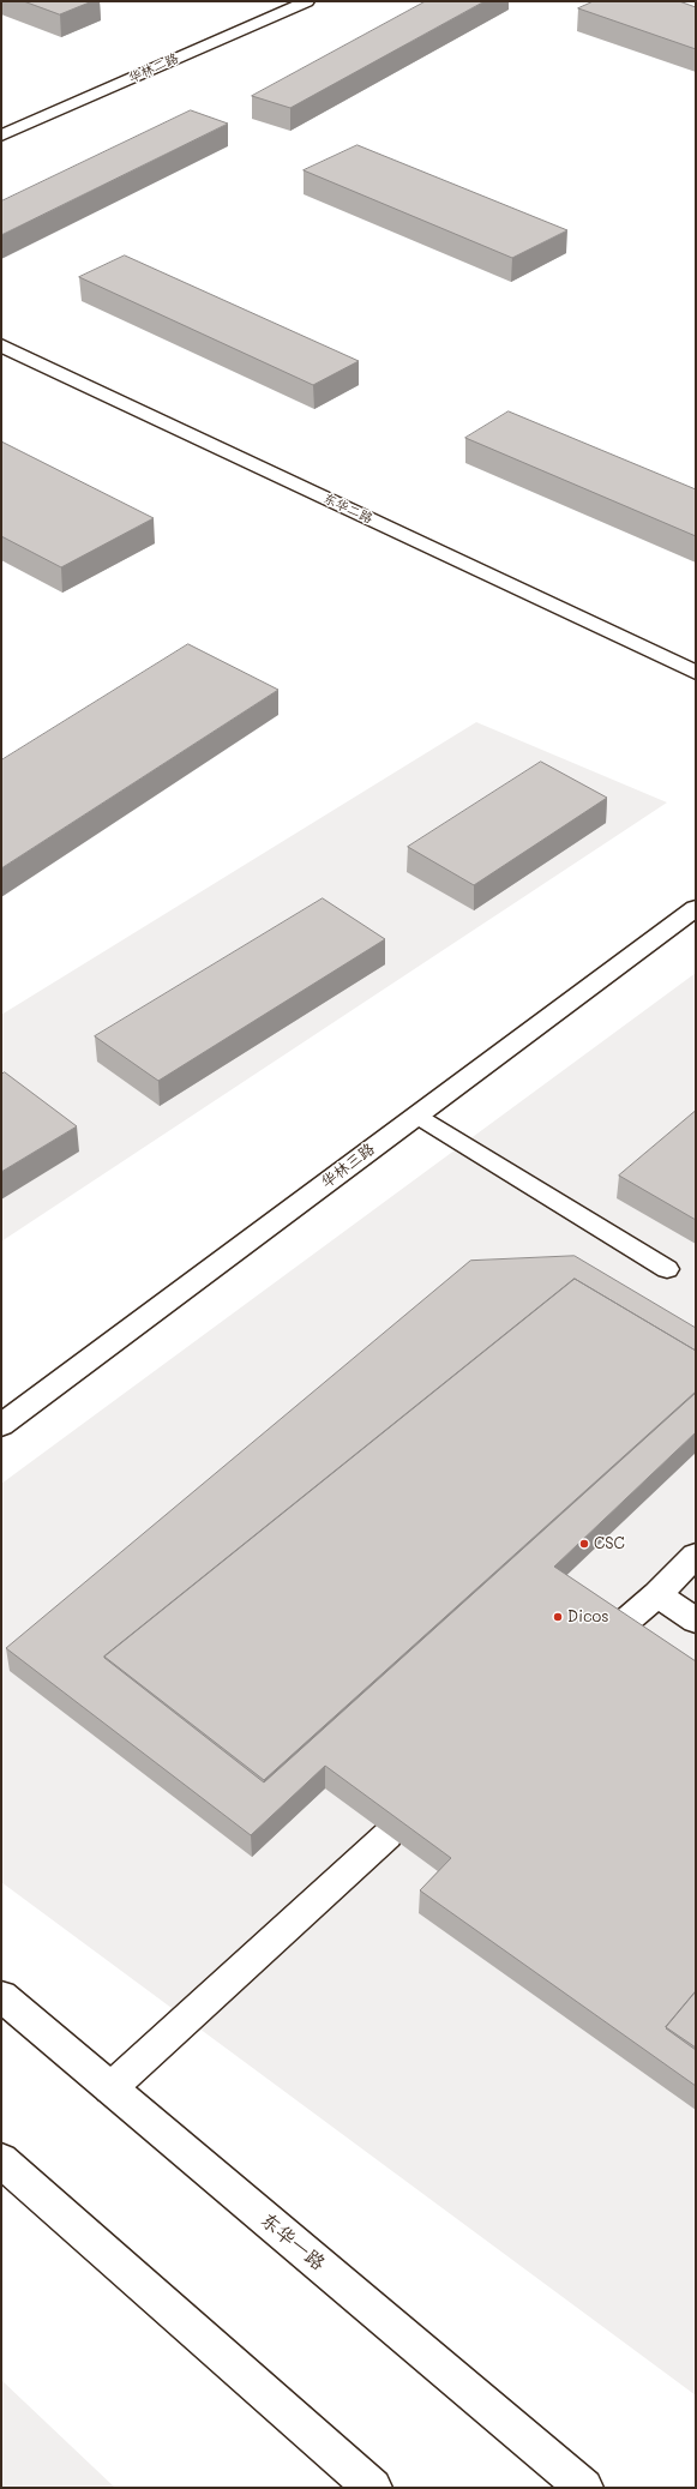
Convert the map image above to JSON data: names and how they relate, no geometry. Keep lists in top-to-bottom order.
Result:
{
  "streets": {
    "street": [
      "华林二路",
      "东华二路",
      "华林三路",
      "东华一路"
    ]
  },
  "places": ["CSC", "Dicos"]
}
